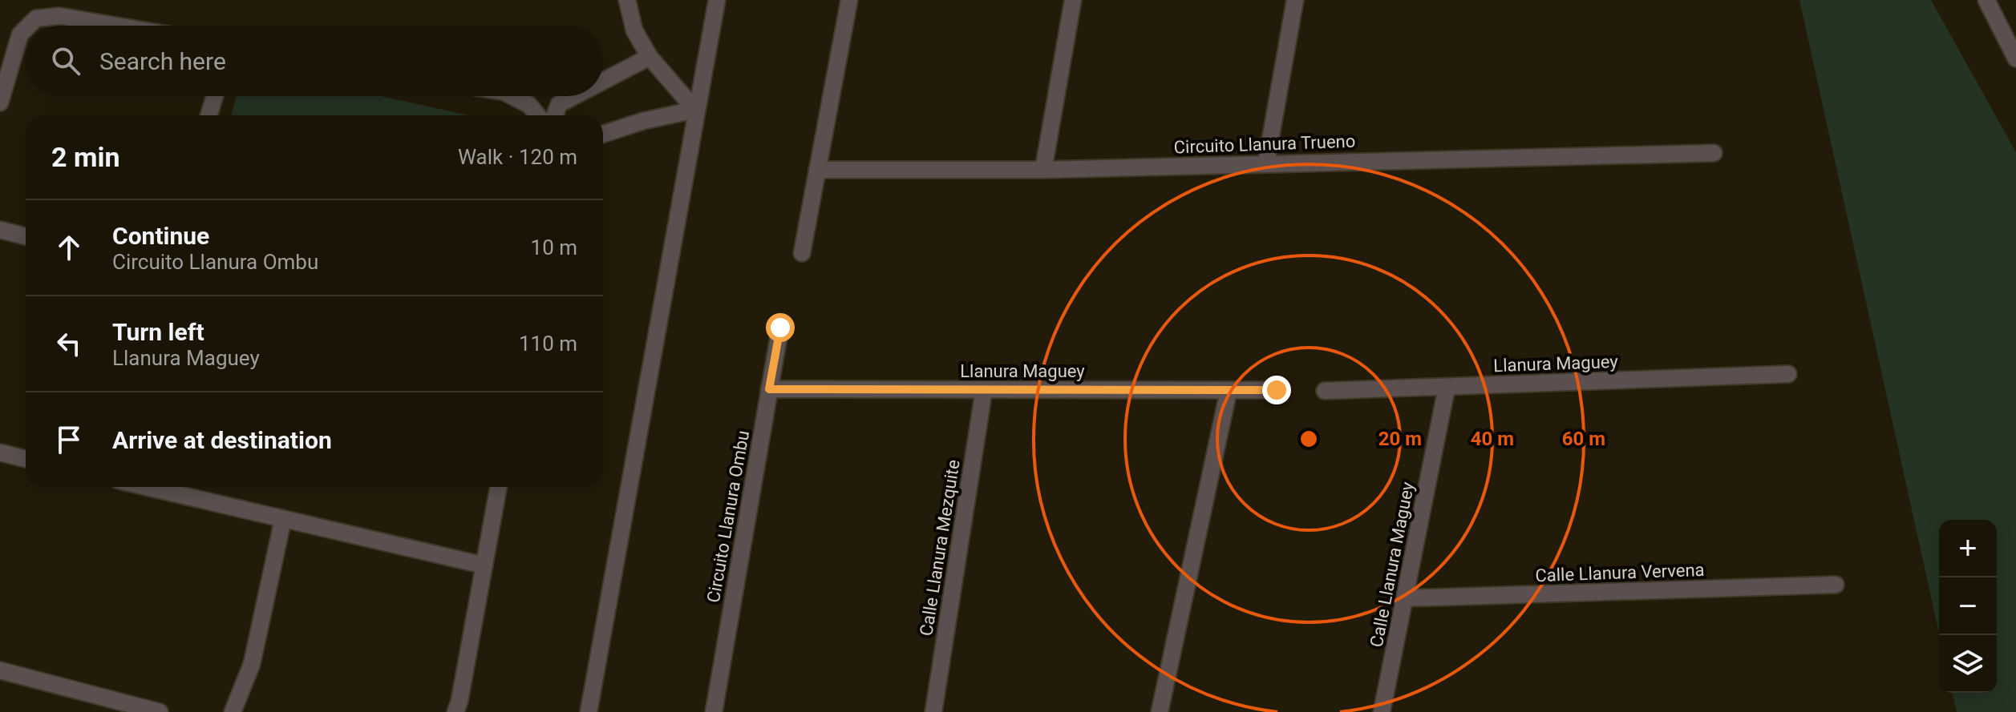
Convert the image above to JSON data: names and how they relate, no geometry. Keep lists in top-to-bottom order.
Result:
{
  "streets": {
    "street": [
      "Circuito Llanura Trueno",
      "Llanura Maguey",
      "Circuito Llanura Ombu",
      "Calle Llanura Mezquite",
      "Calle Llanura Maguey",
      "Calle Llanura Vervena"
    ]
  },
  "crossings": [
    ["Llanura Maguey", "Circuito Llanura Ombu"],
    ["Llanura Maguey", "Calle Llanura Mezquite"],
    ["Llanura Maguey", "Calle Llanura Maguey"],
    ["Calle Llanura Maguey", "Calle Llanura Vervena"]
  ],
  "page": {
    "search": "Search here",
    "heading": ["2 min", "Walk · 120 m"],
    "list": [
      ["Continue", "Circuito Llanura Ombu", "10 m"],
      ["Turn left", "Llanura Maguey", "110 m"],
      "Arrive at destination"
    ],
    "map_buttons": ["+", "−"]
  },
  "rings": ["20 m", "40 m", "60 m"]
}
